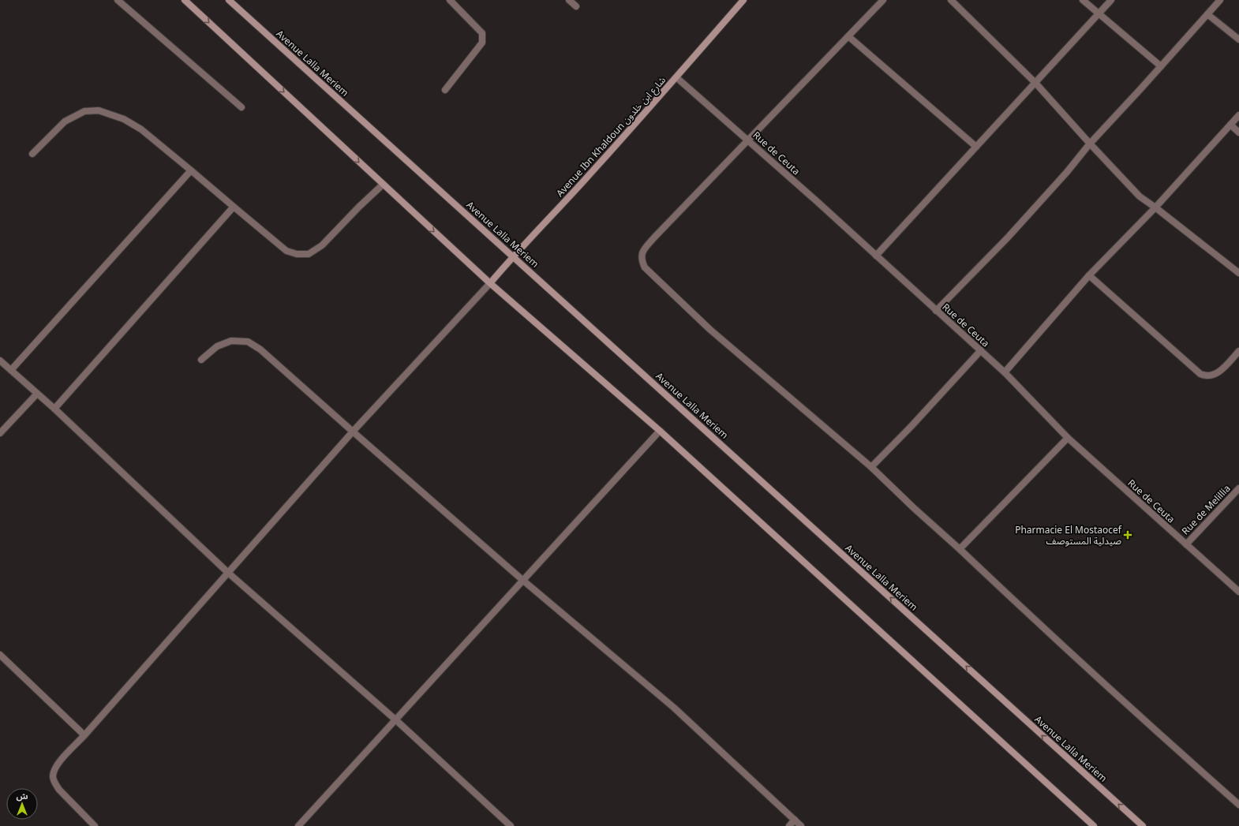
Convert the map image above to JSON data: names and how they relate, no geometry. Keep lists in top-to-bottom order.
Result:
{
  "streets": {
    "street": [
      "Avenue Lalla Meriem",
      "Avenue Ibn Khaldoun شارع ابن خلدون",
      "Rue de Ceuta",
      "Rue de Melillia"
    ]
  },
  "crossings": [
    ["Avenue Lalla Meriem", "Avenue Ibn Khaldoun شارع ابن خلدون"],
    ["Avenue Ibn Khaldoun شارع ابن خلدون", "Rue de Ceuta"],
    ["Rue de Ceuta", "Rue de Melillia"]
  ],
  "places": {
    "health": ["Pharmacie El Mostaocef صيدلية المستوصف"]
  },
  "north": "top"
}
